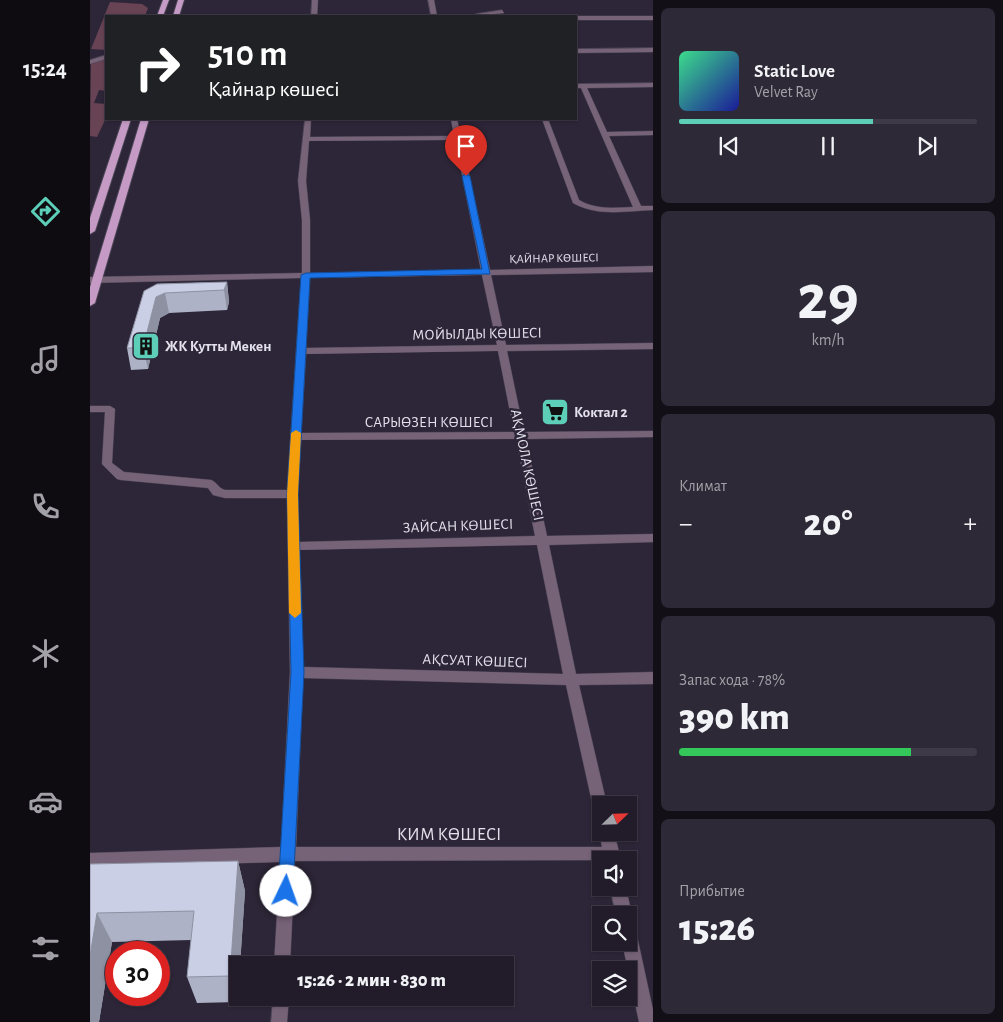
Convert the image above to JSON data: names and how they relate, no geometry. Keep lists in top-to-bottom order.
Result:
{
  "streets": {
    "street": [
      "ҚАЙНАР КӨШЕСІ",
      "МОЙЫЛДЫ КӨШЕСІ",
      "САРЫӨЗЕН КӨШЕСІ",
      "АҚМОЛА КӨШЕСІ",
      "ЗАЙСАН КӨШЕСІ",
      "АҚСУАТ КӨШЕСІ",
      "КИМ КӨШЕСІ"
    ]
  },
  "crossings": [
    ["ҚАЙНАР КӨШЕСІ", "АҚМОЛА КӨШЕСІ"],
    ["МОЙЫЛДЫ КӨШЕСІ", "АҚМОЛА КӨШЕСІ"],
    ["САРЫӨЗЕН КӨШЕСІ", "АҚМОЛА КӨШЕСІ"],
    ["АҚМОЛА КӨШЕСІ", "ЗАЙСАН КӨШЕСІ"],
    ["АҚМОЛА КӨШЕСІ", "АҚСУАТ КӨШЕСІ"]
  ],
  "places": {
    "building": ["ЖК Кутты Мекен"],
    "supermarket": ["Коктал 2"]
  },
  "north": "top right",
  "page": {
    "tabs": "15:24",
    "turn": ["510 m", "Қайнар көшесі"],
    "song": ["Static Love", "Velvet Ray"],
    "tile": [
      ["29", "km/h"],
      "Климат",
      ["Запас хода · 78%", "390 km"],
      ["Прибытие", "15:26"]
    ],
    "heat": ["−", "20°", "+"],
    "limit": "30",
    "trip": "15:26 · 2 мин · 830 m"
  }
}
